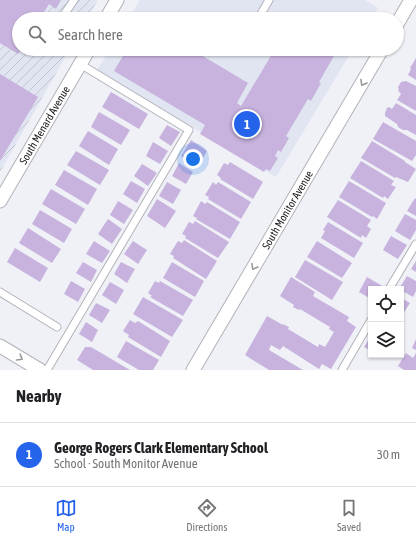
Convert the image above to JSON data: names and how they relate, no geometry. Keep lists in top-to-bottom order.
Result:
{
  "streets": {
    "street": ["South Menard Avenue", "South Monitor Avenue"]
  },
  "one_way": ["South Monitor Avenue"],
  "page": {
    "search": "Search here",
    "pins": "1",
    "heading": "Nearby",
    "list": [
      {
        "mark": "1",
        "name": "George Rogers Clark Elementary School",
        "note": "School · South Monitor Avenue",
        "value": "30 m"
      }
    ],
    "nav": ["Map", "Directions", "Saved"]
  }
}
